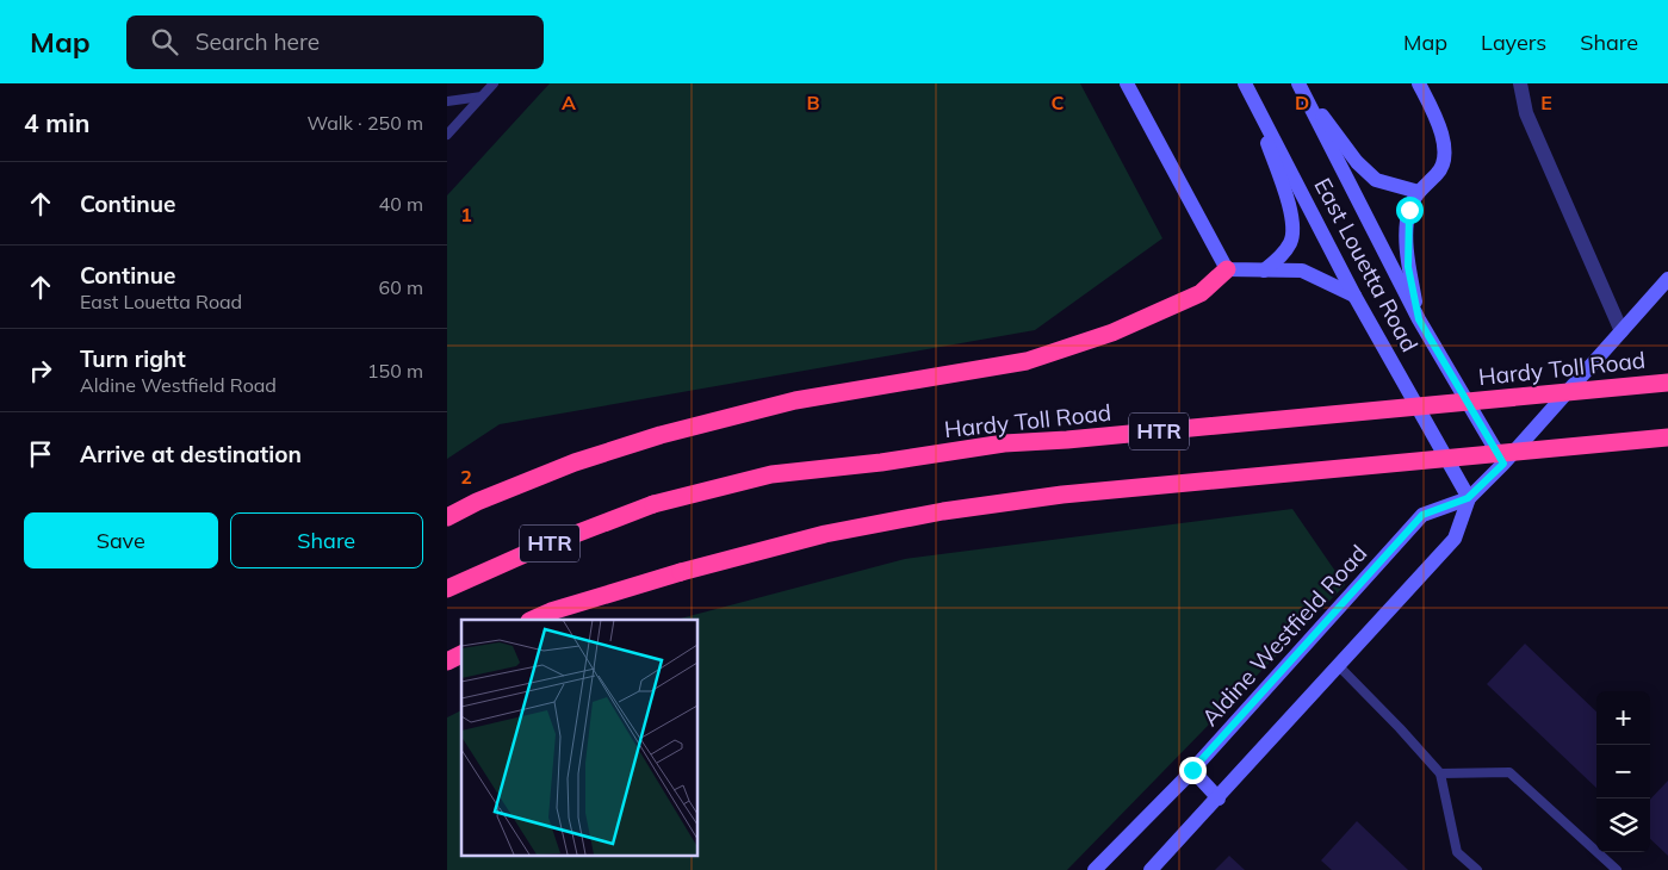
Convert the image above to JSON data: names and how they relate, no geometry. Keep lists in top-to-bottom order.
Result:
{
  "streets": {
    "highway": ["Hardy Toll Road", "HTR"],
    "main road": ["East Louetta Road", "Aldine Westfield Road"]
  },
  "crossings": [
    ["East Louetta Road", "Aldine Westfield Road"]
  ],
  "page": {
    "header": "Map",
    "search": "Search here",
    "nav": ["Map", "Layers", "Share"],
    "heading": ["4 min", "Walk · 250 m"],
    "list": [
      ["Continue", "40 m"],
      ["Continue", "East Louetta Road", "60 m"],
      ["Turn right", "Aldine Westfield Road", "150 m"],
      "Arrive at destination"
    ],
    "buttons": ["Save", "Share"],
    "map_buttons": ["+", "−"]
  },
  "grid": {
    "columns": [
      "A",
      "B",
      "C",
      "D",
      "E"
    ],
    "rows": ["1", "2"]
  }
}
